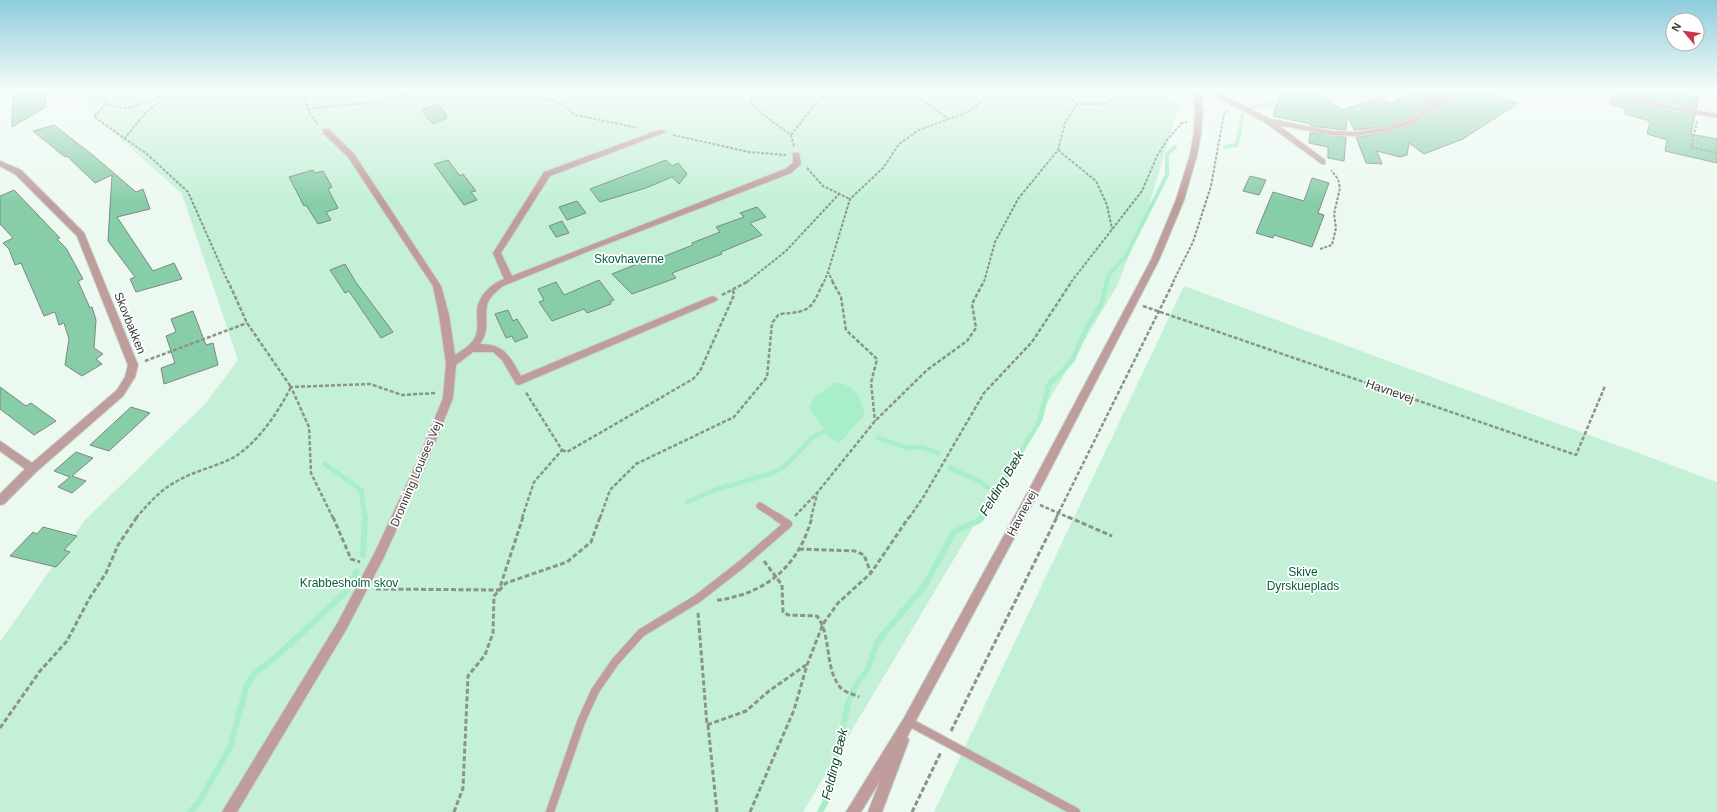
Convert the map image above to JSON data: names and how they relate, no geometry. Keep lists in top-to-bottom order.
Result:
{
  "streets": {
    "street": ["Skovbakken", "Havnevej", "Dronning Louises Vej"]
  },
  "water": ["Felding Bæk"],
  "parks": ["Skovhaverne", "Skive Dyrskueplads", "Krabbesholm skov"],
  "north": "top left"
}
